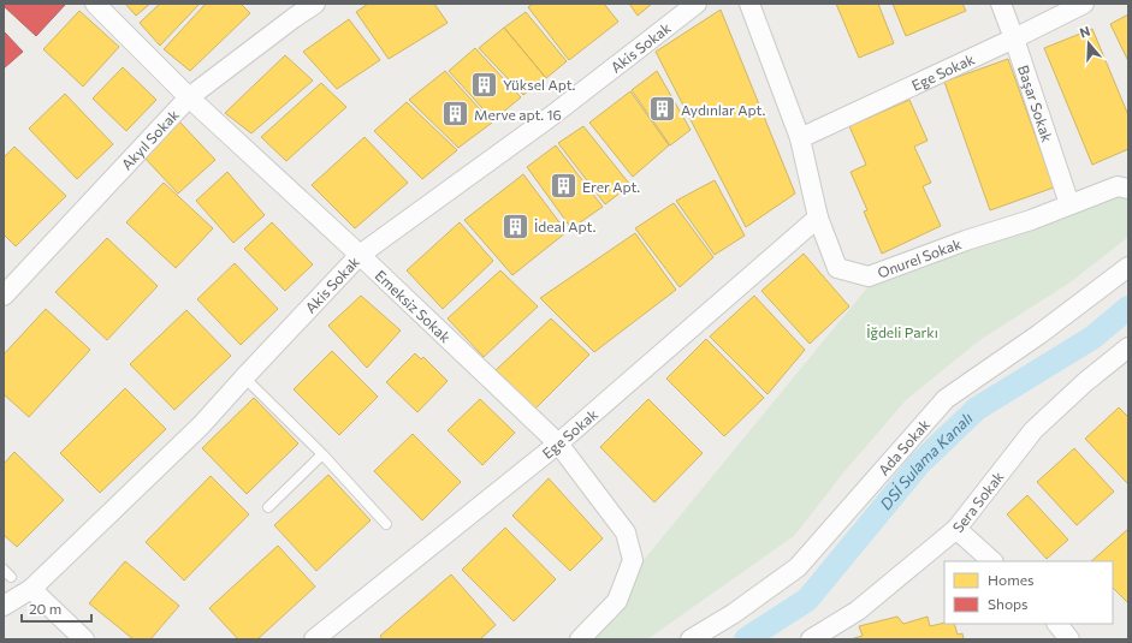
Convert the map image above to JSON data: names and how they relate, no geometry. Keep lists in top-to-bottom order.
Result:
{
  "streets": {
    "street": [
      "Akis Sokak",
      "Ege Sokak",
      "Başar Sokak",
      "Akyıl Sokak",
      "Onurel Sokak",
      "Emeksiz Sokak",
      "Ada Sokak",
      "Sera Sokak"
    ]
  },
  "crossings": [
    ["Akis Sokak", "Emeksiz Sokak"],
    ["Ege Sokak", "Başar Sokak"],
    ["Ege Sokak", "Onurel Sokak"],
    ["Ege Sokak", "Emeksiz Sokak"],
    ["Başar Sokak", "Onurel Sokak"],
    ["Akyıl Sokak", "Emeksiz Sokak"]
  ],
  "water": ["DSİ Sulama Kanalı"],
  "parks": ["İğdeli Parkı"],
  "places": {
    "building": [
      "Yüksel Apt.",
      "Aydınlar Apt.",
      "Merve apt. 16",
      "Erer Apt.",
      "İdeal Apt."
    ]
  },
  "legend": ["Homes", "Shops"],
  "scale_bar": "20 m",
  "north": "top"
}
